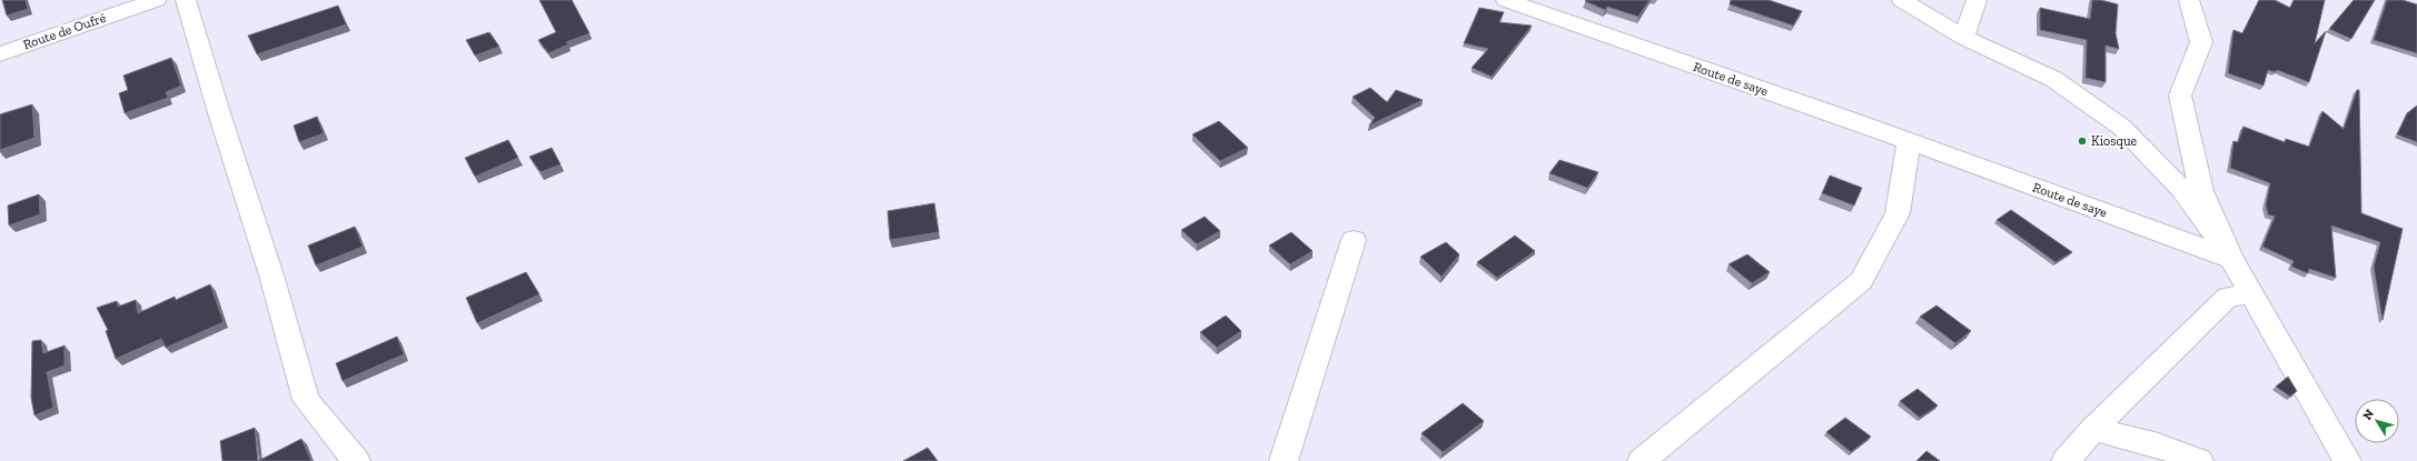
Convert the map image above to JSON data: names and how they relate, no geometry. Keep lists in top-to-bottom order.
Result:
{
  "streets": {
    "street": ["Route de Oufré", "Route de saye"]
  },
  "places": ["Kiosque"],
  "north": "top left"
}
